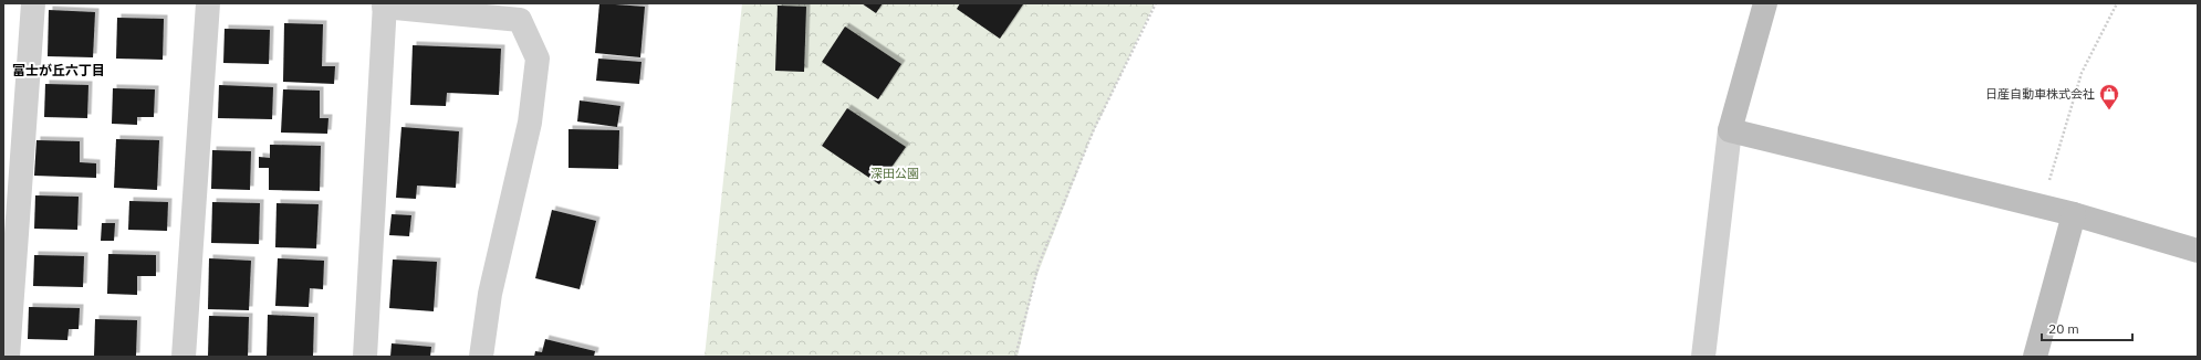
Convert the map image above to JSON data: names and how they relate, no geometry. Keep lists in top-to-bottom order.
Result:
{
  "districts": ["富士が丘六丁目"],
  "parks": ["深田公園"],
  "places": {
    "shop": ["日産自動車株式会社"]
  },
  "scale_bar": "20 m"
}
